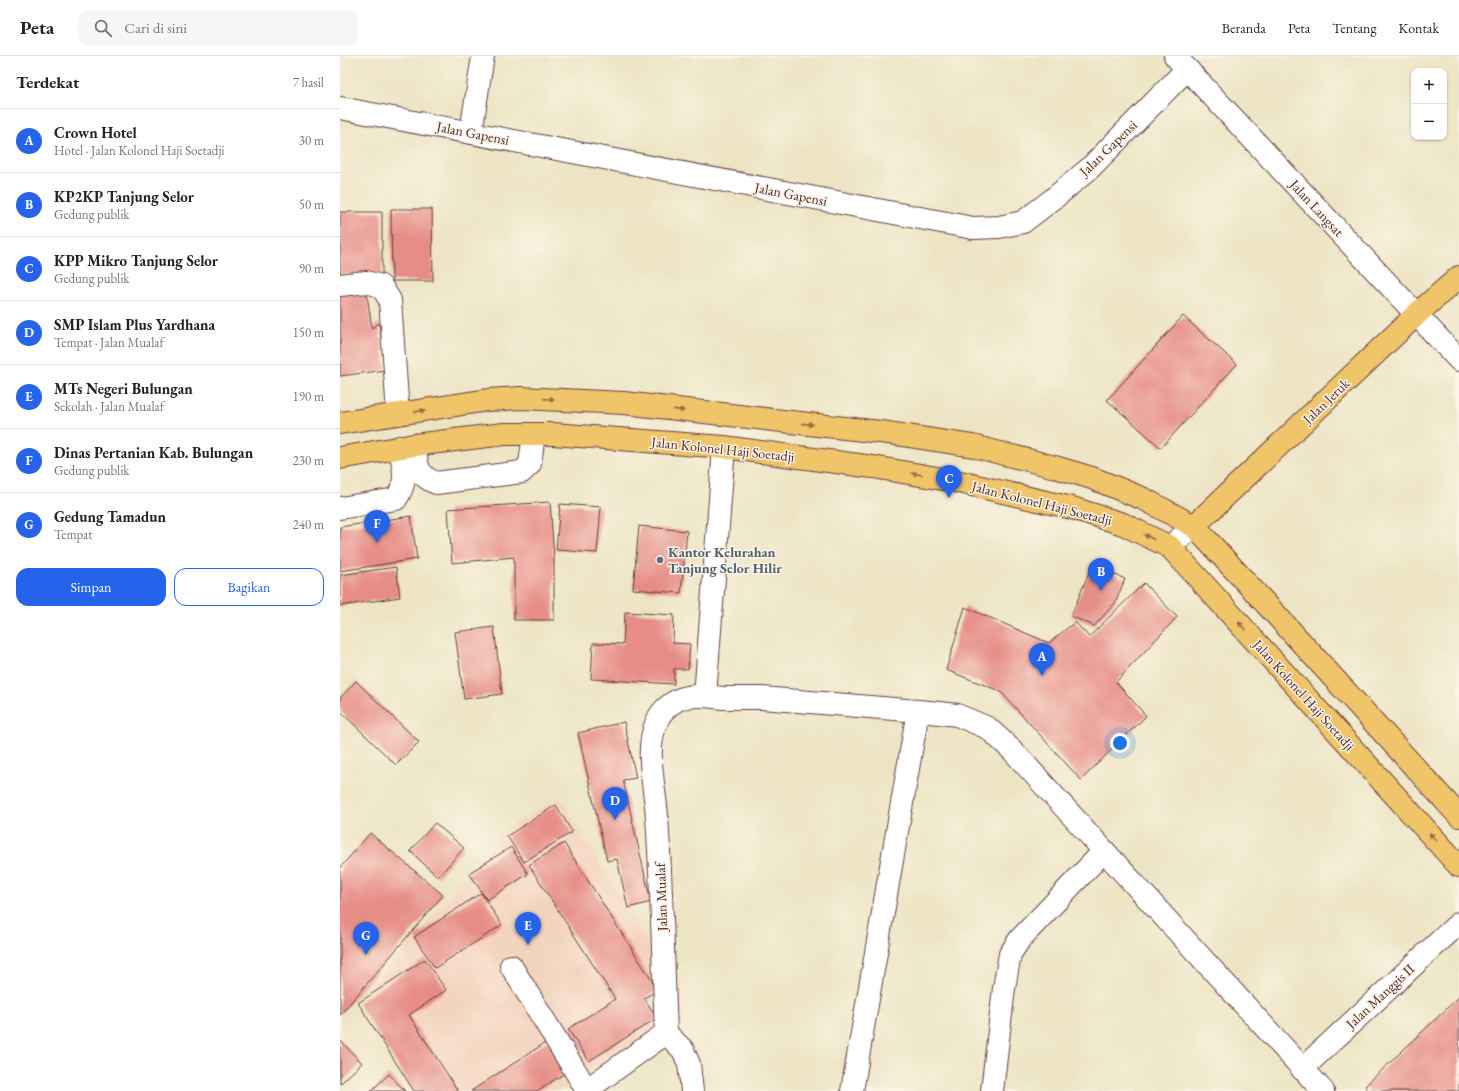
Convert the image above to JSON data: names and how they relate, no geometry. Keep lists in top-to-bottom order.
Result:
{
  "streets": {
    "main road": ["Jalan Jeruk", "Jalan Kolonel Haji Soetadji"],
    "street": [
      "Jalan Gapensi",
      "Jalan Langsat",
      "Jalan Mualaf",
      "Jalan Manggis II"
    ]
  },
  "crossings": [
    ["Jalan Gapensi", "Jalan Langsat"],
    ["Jalan Langsat", "Jalan Jeruk"],
    ["Jalan Mualaf", "Jalan Manggis II"]
  ],
  "places": ["Kantor Kelurahan Tanjung Selor Hilir"],
  "page": {
    "header": "Peta",
    "search": "Cari di sini",
    "nav": [
      "Beranda",
      "Peta",
      "Tentang",
      "Kontak"
    ],
    "heading": ["Terdekat", "7 hasil"],
    "map_buttons": ["+", "−"],
    "list": [
      {
        "mark": "A",
        "name": "Crown Hotel",
        "note": "Hotel · Jalan Kolonel Haji Soetadji",
        "value": "30 m"
      },
      {
        "mark": "B",
        "name": "KP2KP Tanjung Selor",
        "note": "Gedung publik",
        "value": "50 m"
      },
      {
        "mark": "C",
        "name": "KPP Mikro Tanjung Selor",
        "note": "Gedung publik",
        "value": "90 m"
      },
      {
        "mark": "D",
        "name": "SMP Islam Plus Yardhana",
        "note": "Tempat · Jalan Mualaf",
        "value": "150 m"
      },
      {
        "mark": "E",
        "name": "MTs Negeri Bulungan",
        "note": "Sekolah · Jalan Mualaf",
        "value": "190 m"
      },
      {
        "mark": "F",
        "name": "Dinas Pertanian Kab. Bulungan",
        "note": "Gedung publik",
        "value": "230 m"
      },
      {
        "mark": "G",
        "name": "Gedung Tamadun",
        "note": "Tempat",
        "value": "240 m"
      }
    ],
    "pins": [
      "C",
      "F",
      "B",
      "A",
      "D",
      "E",
      "G"
    ],
    "buttons": ["Simpan", "Bagikan"]
  }
}
